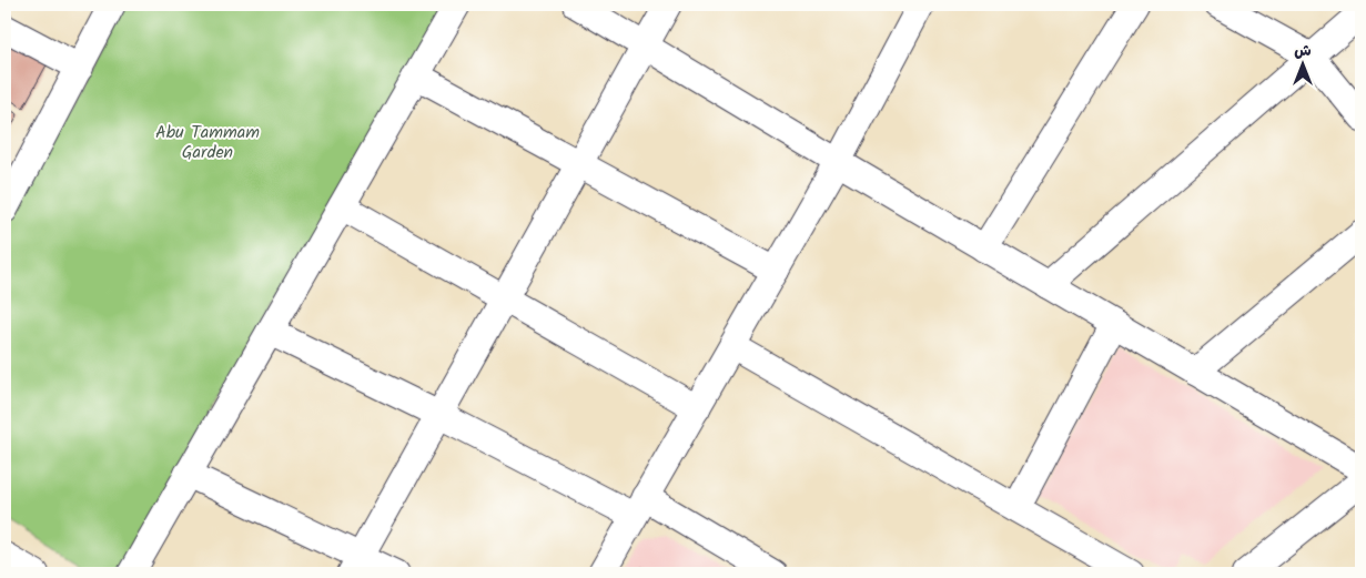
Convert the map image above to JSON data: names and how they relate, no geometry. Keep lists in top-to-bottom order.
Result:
{
  "parks": ["Abu Tammam Garden"],
  "north": "top"
}
